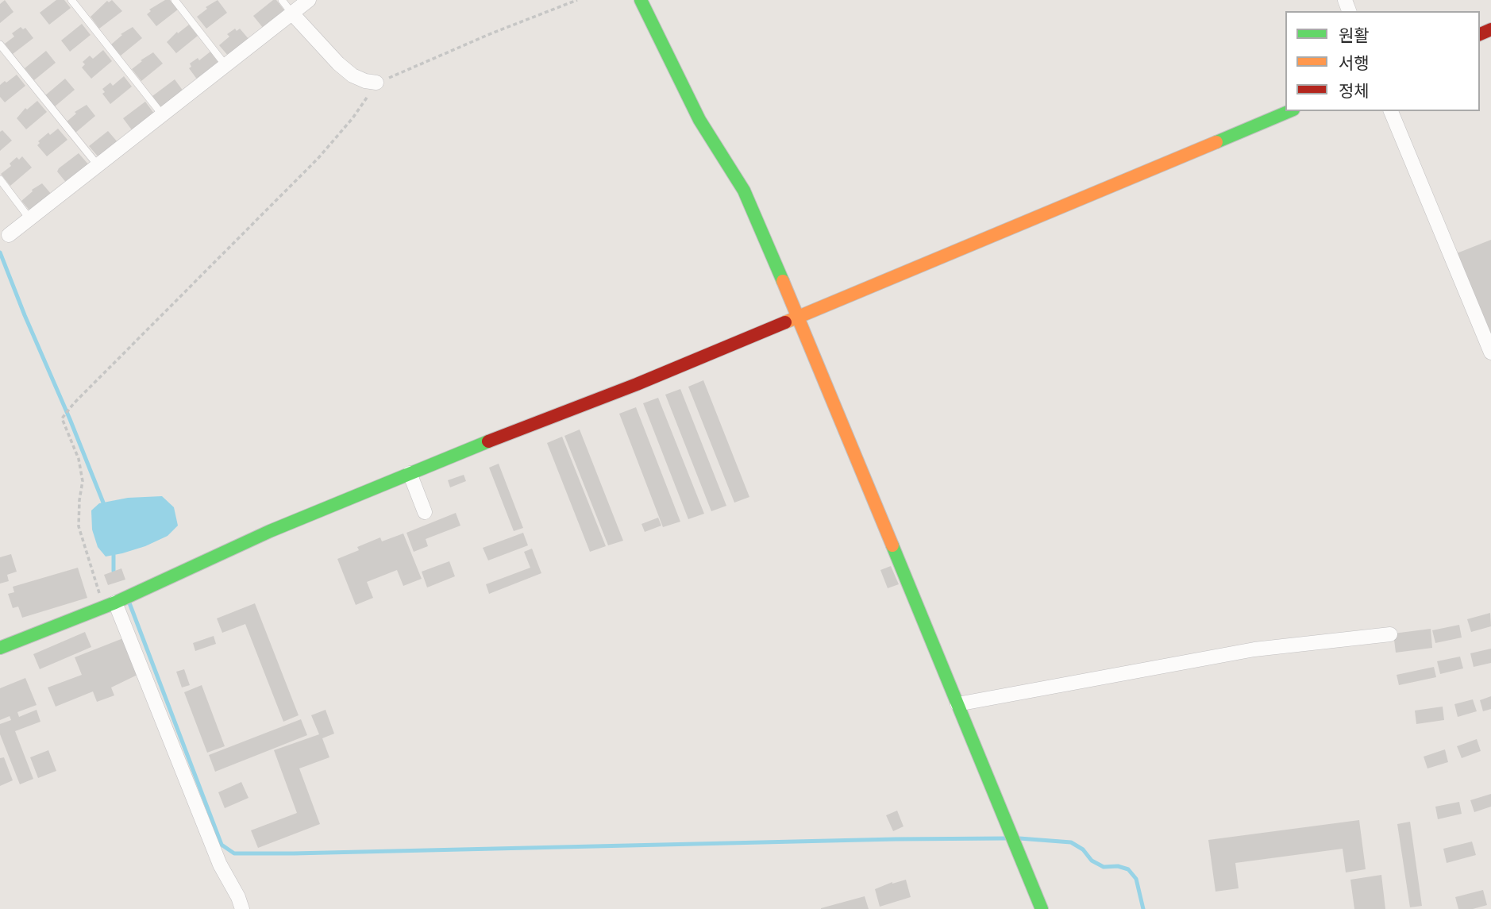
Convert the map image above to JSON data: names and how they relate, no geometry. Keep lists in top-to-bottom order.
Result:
{
  "legend": ["원활", "서행", "정체"]
}
